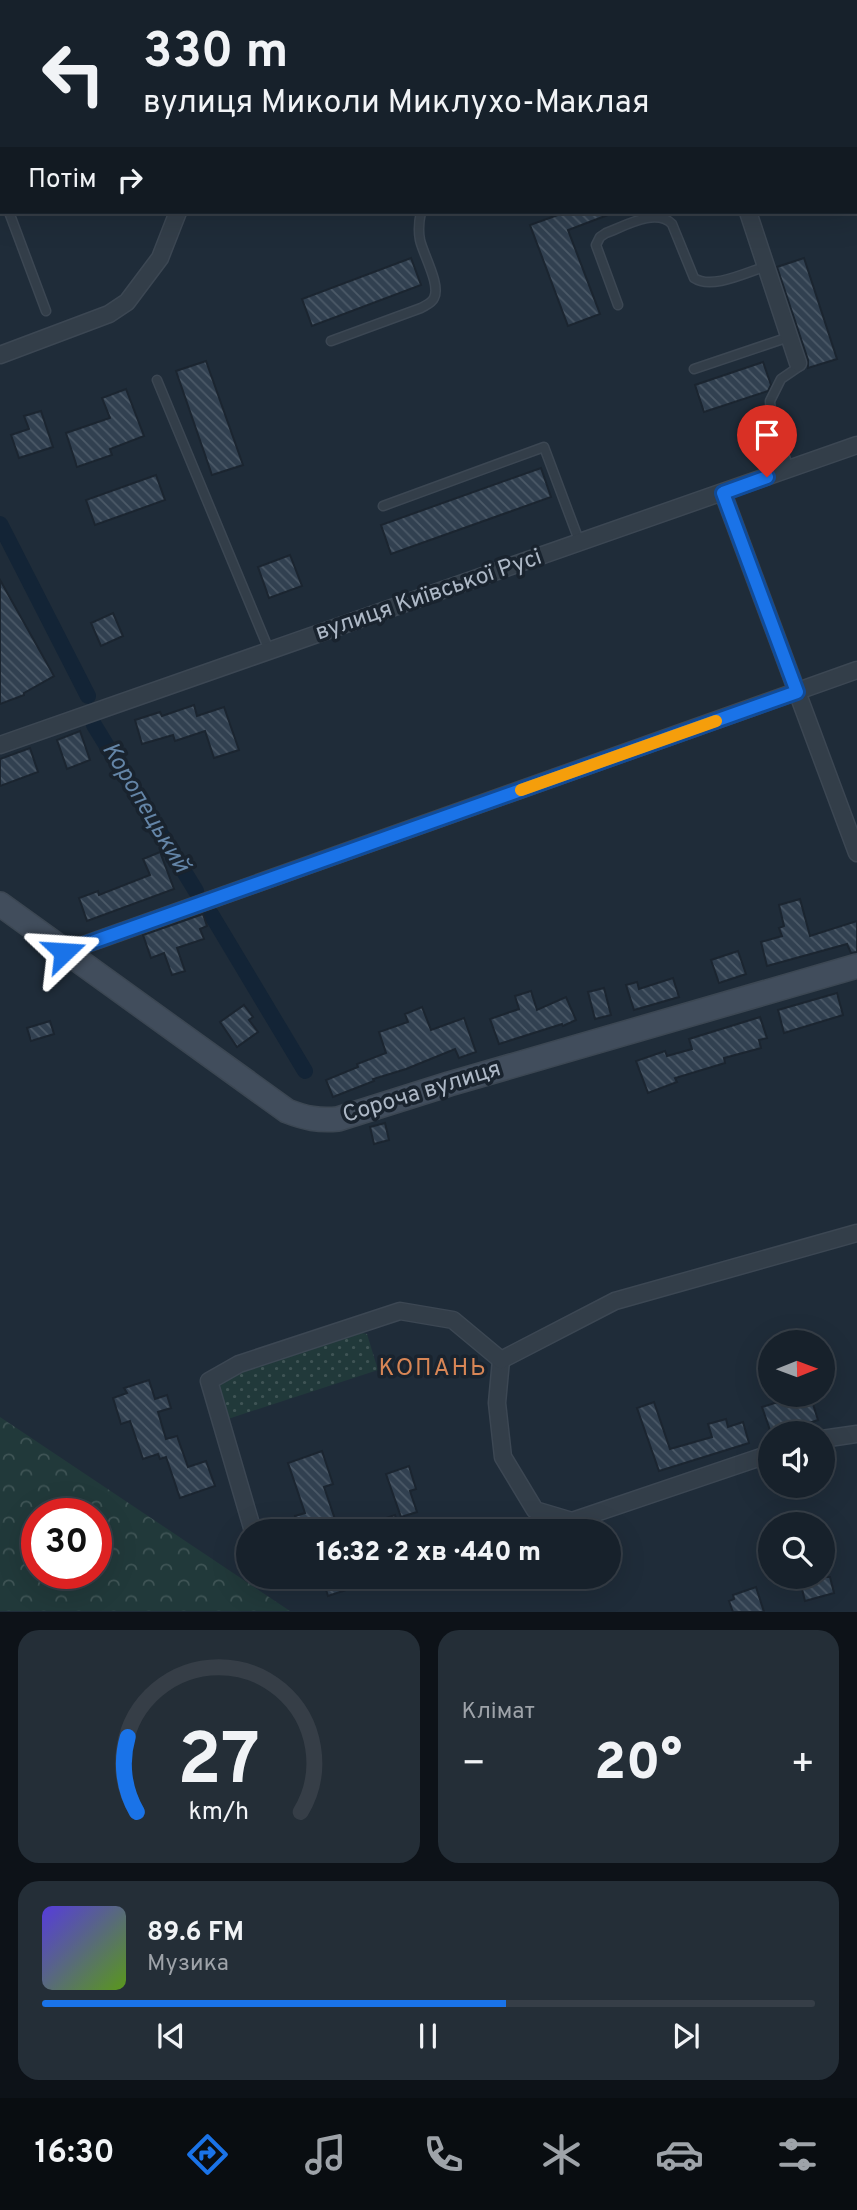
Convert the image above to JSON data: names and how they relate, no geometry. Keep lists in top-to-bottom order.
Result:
{
  "streets": {
    "main road": ["Сороча вулиця"],
    "street": ["вулиця Київської Русі"]
  },
  "districts": ["КОПАНЬ"],
  "water": ["Коропецький"],
  "north": "right",
  "page": {
    "turn": ["330 m", "вулиця Миколи Миклухо-Маклая"],
    "then": "Потім",
    "limit": "30",
    "trip": "16:32 · 2 хв · 440 m",
    "tile": "Клімат",
    "heat": ["−", "20°", "+"],
    "song": ["89.6 FM", "Музика"],
    "tabs": "16:30",
    "gauge": ["27", "km/h"]
  }
}
